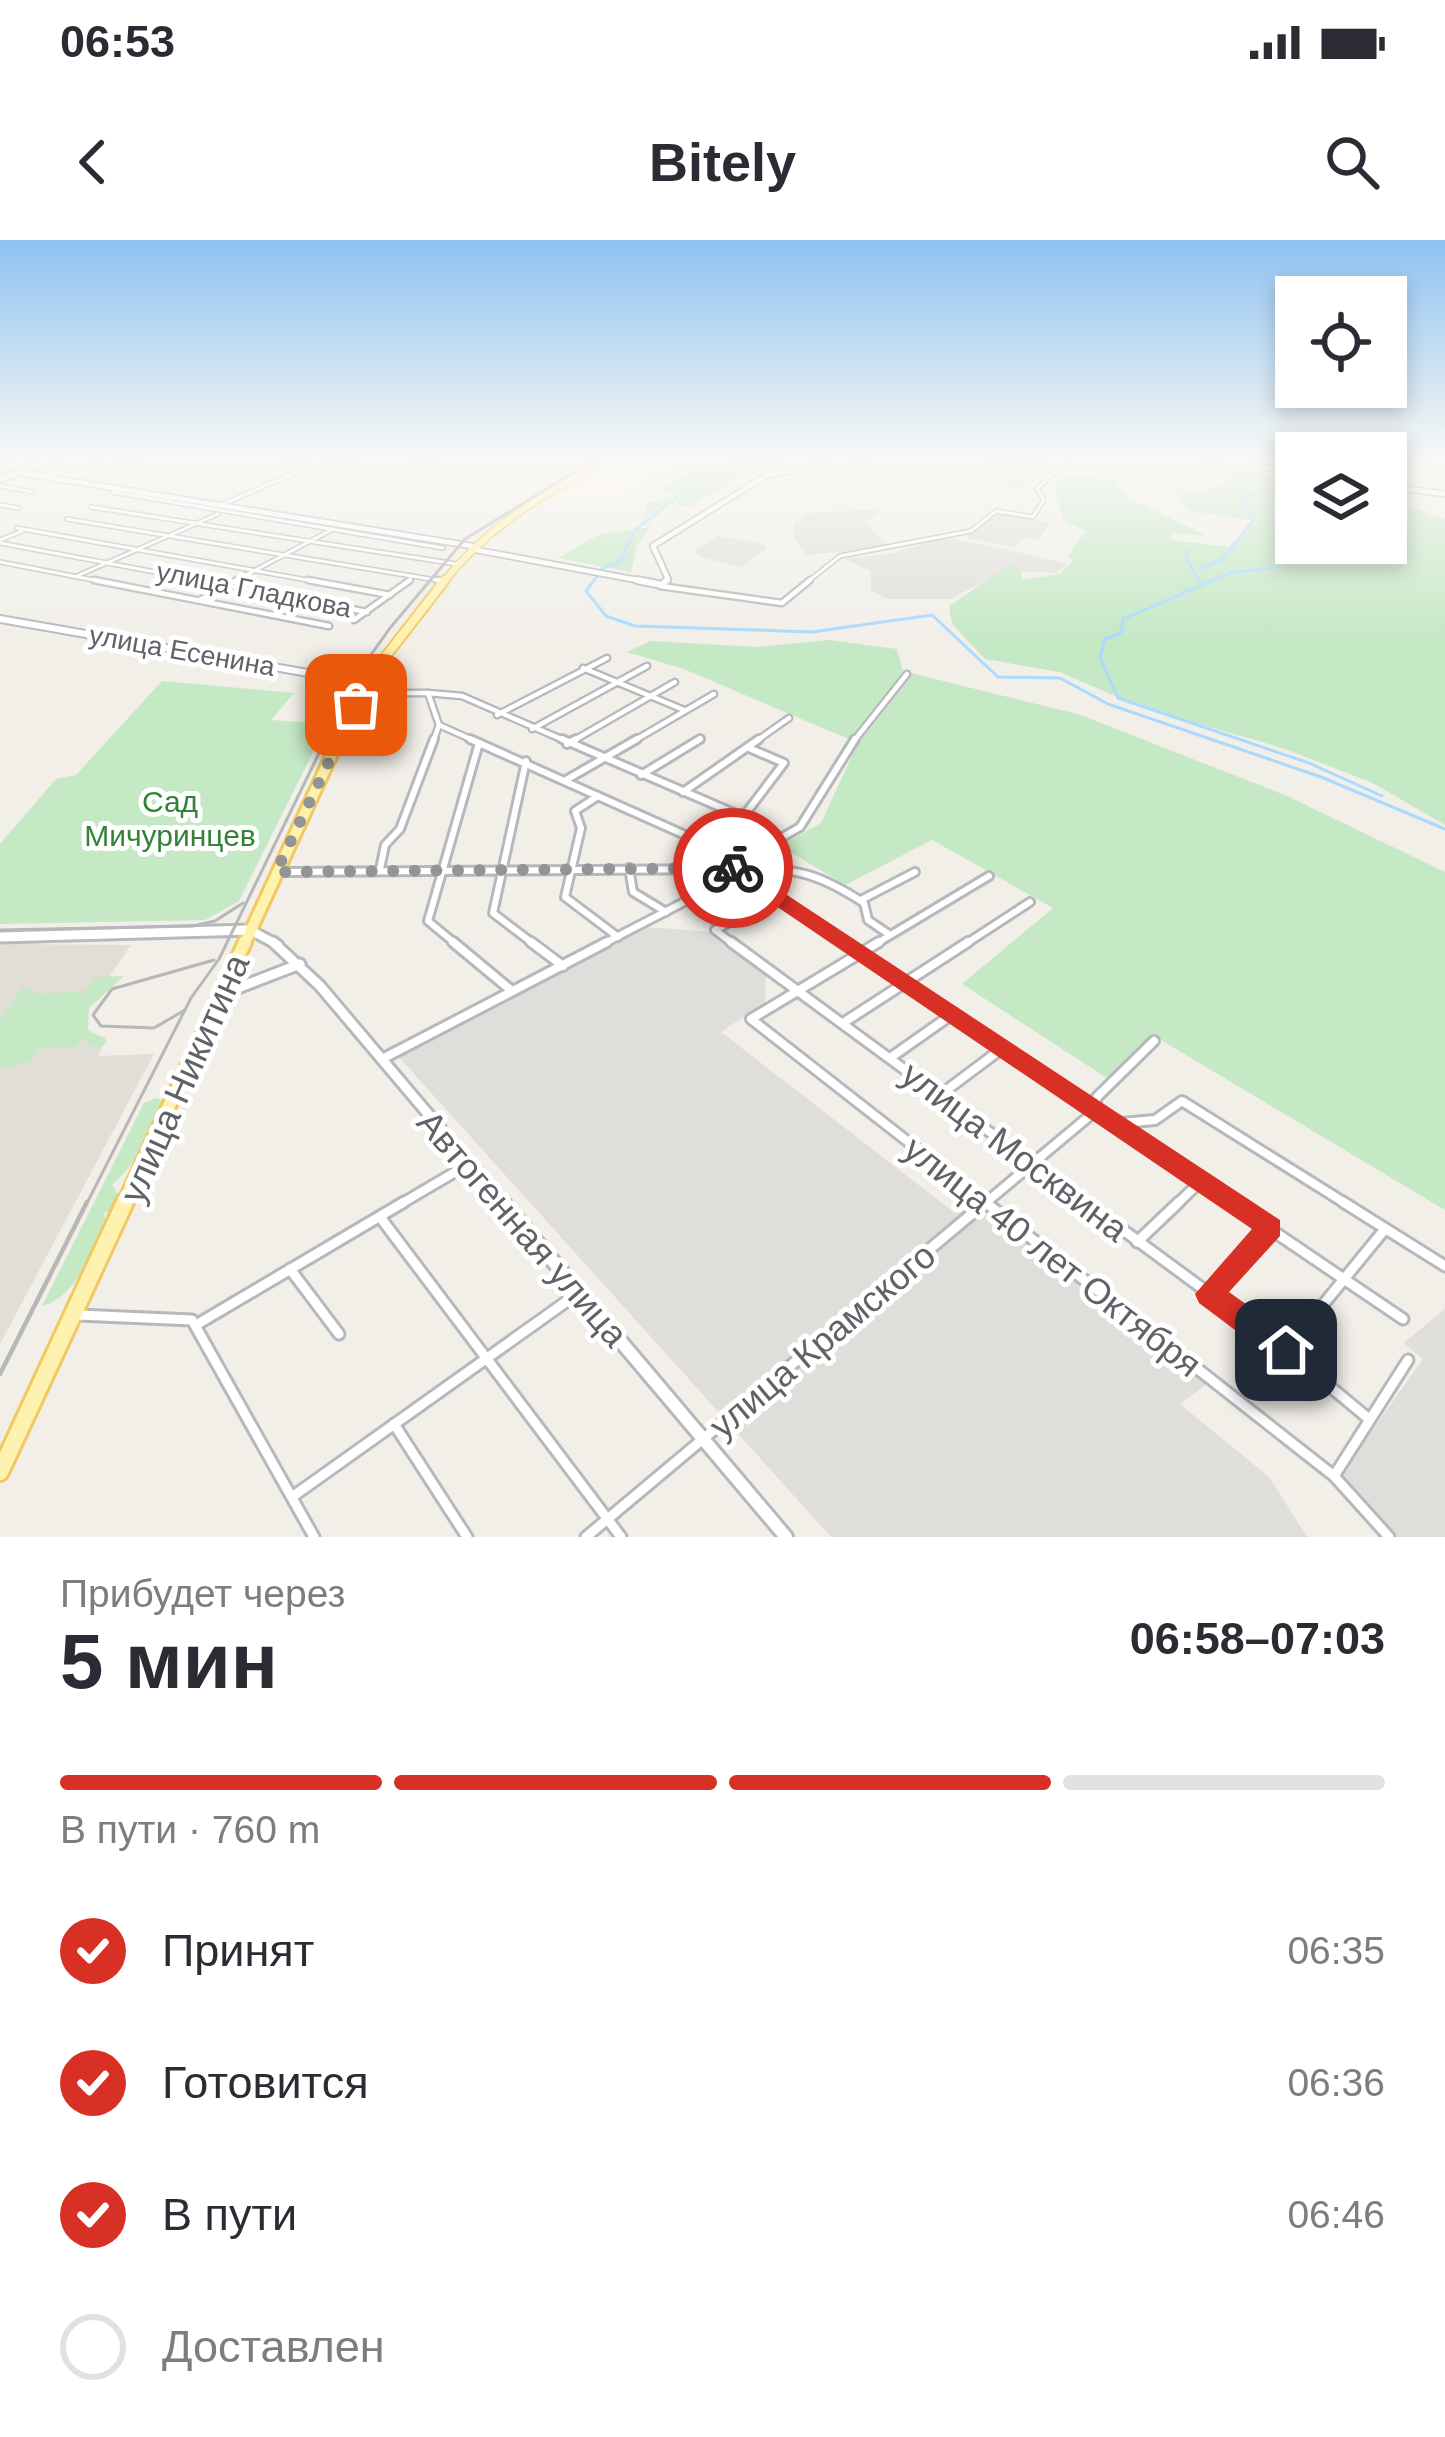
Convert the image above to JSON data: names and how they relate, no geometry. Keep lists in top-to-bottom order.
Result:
{
  "streets": {
    "main road": ["улица Никитина"],
    "street": [
      "улица Гладкова",
      "улица Есенина",
      "улица Москвина",
      "Автогенная улица",
      "улица 40 лет Октября",
      "улица Крамского"
    ]
  },
  "crossings": [
    ["улица Есенина", "улица Никитина"],
    ["улица Никитина", "Автогенная улица"],
    ["улица Москвина", "улица 40 лет Октября"],
    ["улица Москвина", "улица Крамского"],
    ["Автогенная улица", "улица Крамского"],
    ["улица 40 лет Октября", "улица Крамского"]
  ],
  "parks": ["Сад Мичуринцев"],
  "page": {
    "status": "06:53",
    "header": "Bitely",
    "heading": ["5 мин", "Прибудет через", "06:58–07:03"],
    "bar": "В пути · 760 m",
    "list": [
      ["Принят", "06:35"],
      ["Готовится", "06:36"],
      ["В пути", "06:46"],
      "Доставлен"
    ]
  }
}
